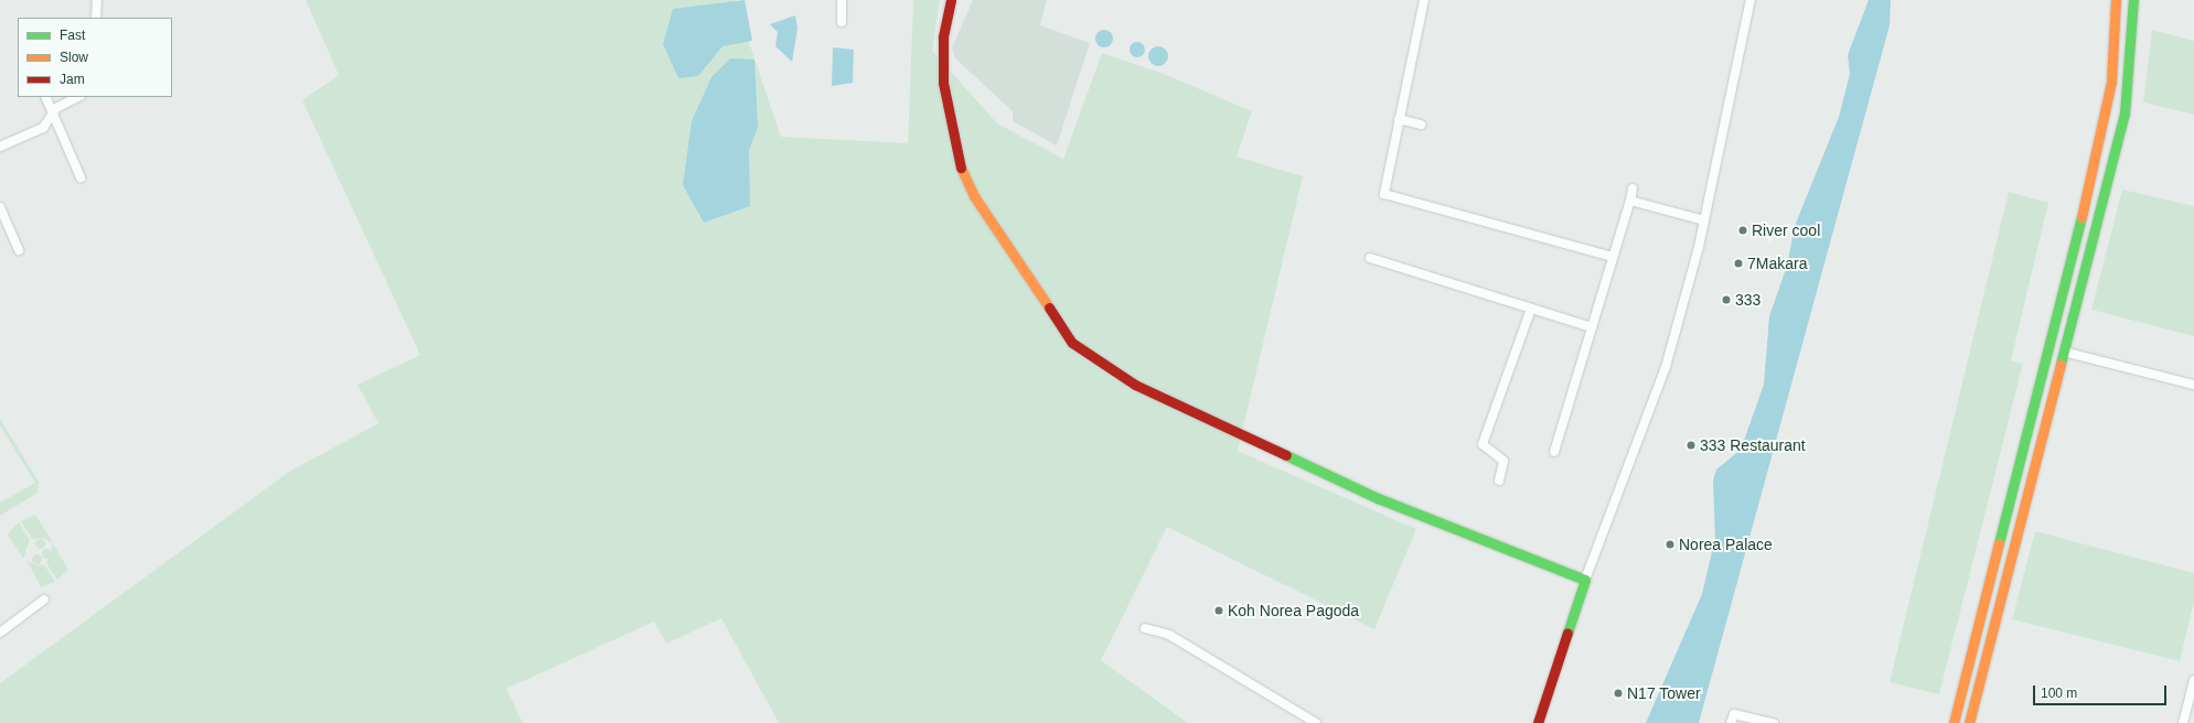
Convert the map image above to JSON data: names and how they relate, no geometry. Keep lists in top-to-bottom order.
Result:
{
  "places": [
    "River cool",
    "7Makara",
    "333",
    "333 Restaurant",
    "Norea Palace",
    "Koh Norea Pagoda",
    "N17 Tower"
  ],
  "legend": ["Fast", "Slow", "Jam"],
  "scale_bar": "100 m"
}
